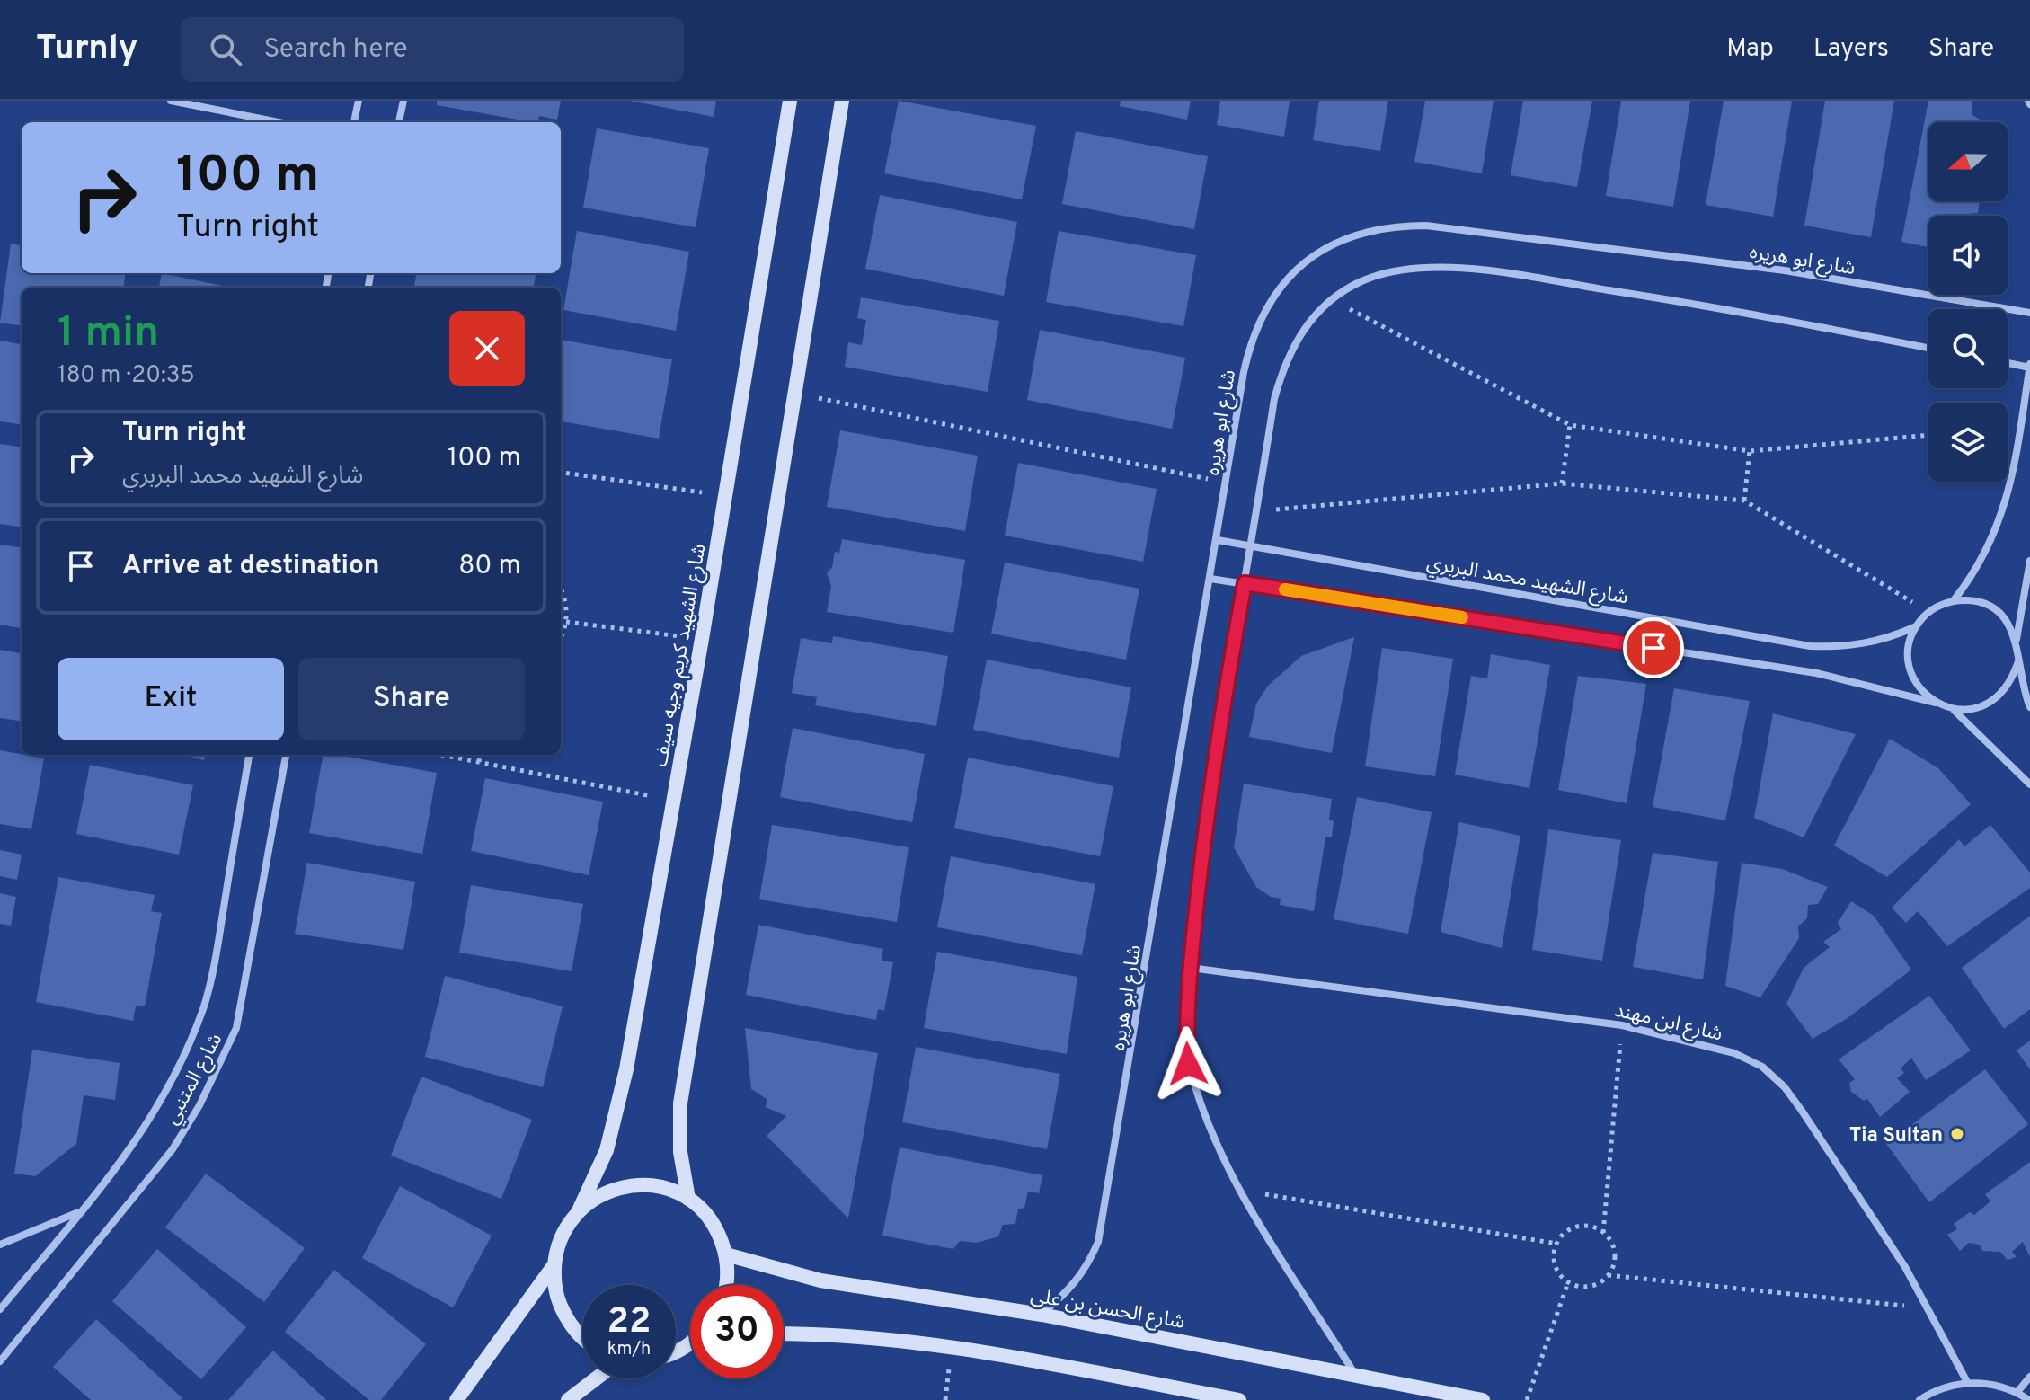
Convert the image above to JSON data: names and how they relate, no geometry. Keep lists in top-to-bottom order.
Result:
{
  "streets": {
    "street": [
      "شارع ابو هريره",
      "شارع الشهيد محمد البربري",
      "شارع الشهيد كريم وجيه سيف",
      "شارع ابن مهند",
      "شارع المتنبي",
      "شارع الحسن بن على"
    ]
  },
  "crossings": [
    ["شارع ابو هريره", "شارع الشهيد محمد البربري"],
    ["شارع ابو هريره", "شارع الحسن بن على"]
  ],
  "places": ["Tia Sultan"],
  "north": "left",
  "page": {
    "header": "Turnly",
    "search": "Search here",
    "nav": ["Map", "Layers", "Share"],
    "turn": ["100 m", "Turn right"],
    "heading": ["1 min", "180 m · 20:35"],
    "list": [
      {
        "name": "Turn right",
        "note": "شارع الشهيد محمد البربري",
        "value": "100 m"
      },
      {
        "name": "Arrive at destination",
        "value": "80 m"
      }
    ],
    "buttons": ["Exit", "Share"],
    "speed": "22 km/h",
    "limit": "30"
  }
}
